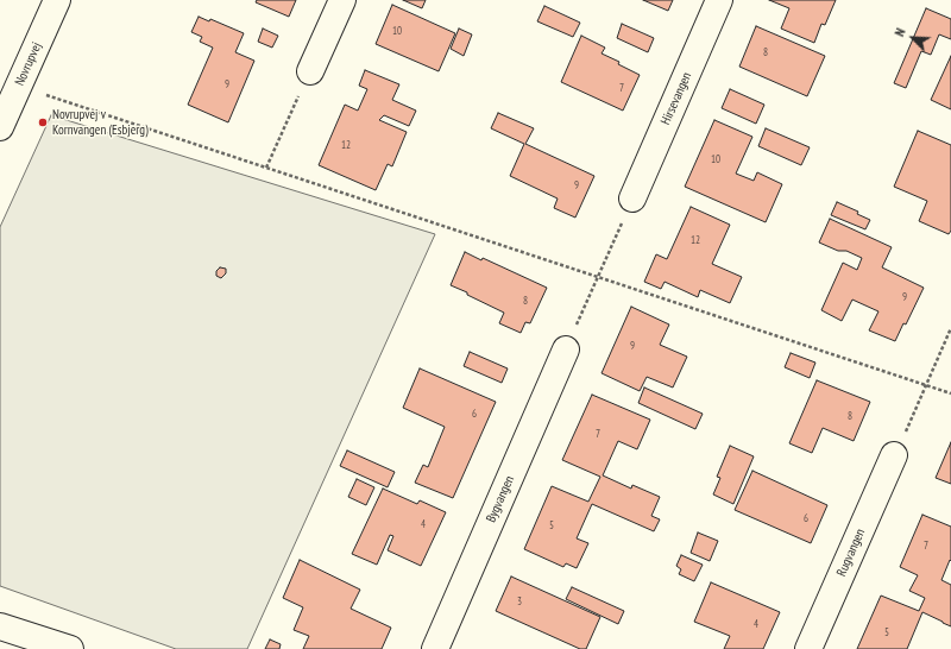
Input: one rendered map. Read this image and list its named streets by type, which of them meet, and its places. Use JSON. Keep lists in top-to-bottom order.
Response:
{
  "streets": {
    "street": [
      "Novrupvej",
      "Hirsevangen",
      "Bygvangen",
      "Rugvangen"
    ]
  },
  "places": ["Novrupvej v Kornvangen (Esbjerg)"],
  "house_numbers": [
    "10",
    "8",
    "9",
    "7",
    "12",
    "10",
    "9",
    "12",
    "9",
    "8",
    "9",
    "6",
    "8",
    "7",
    "6",
    "4",
    "5",
    "7",
    "3",
    "4",
    "5"
  ],
  "north": "top left"
}
